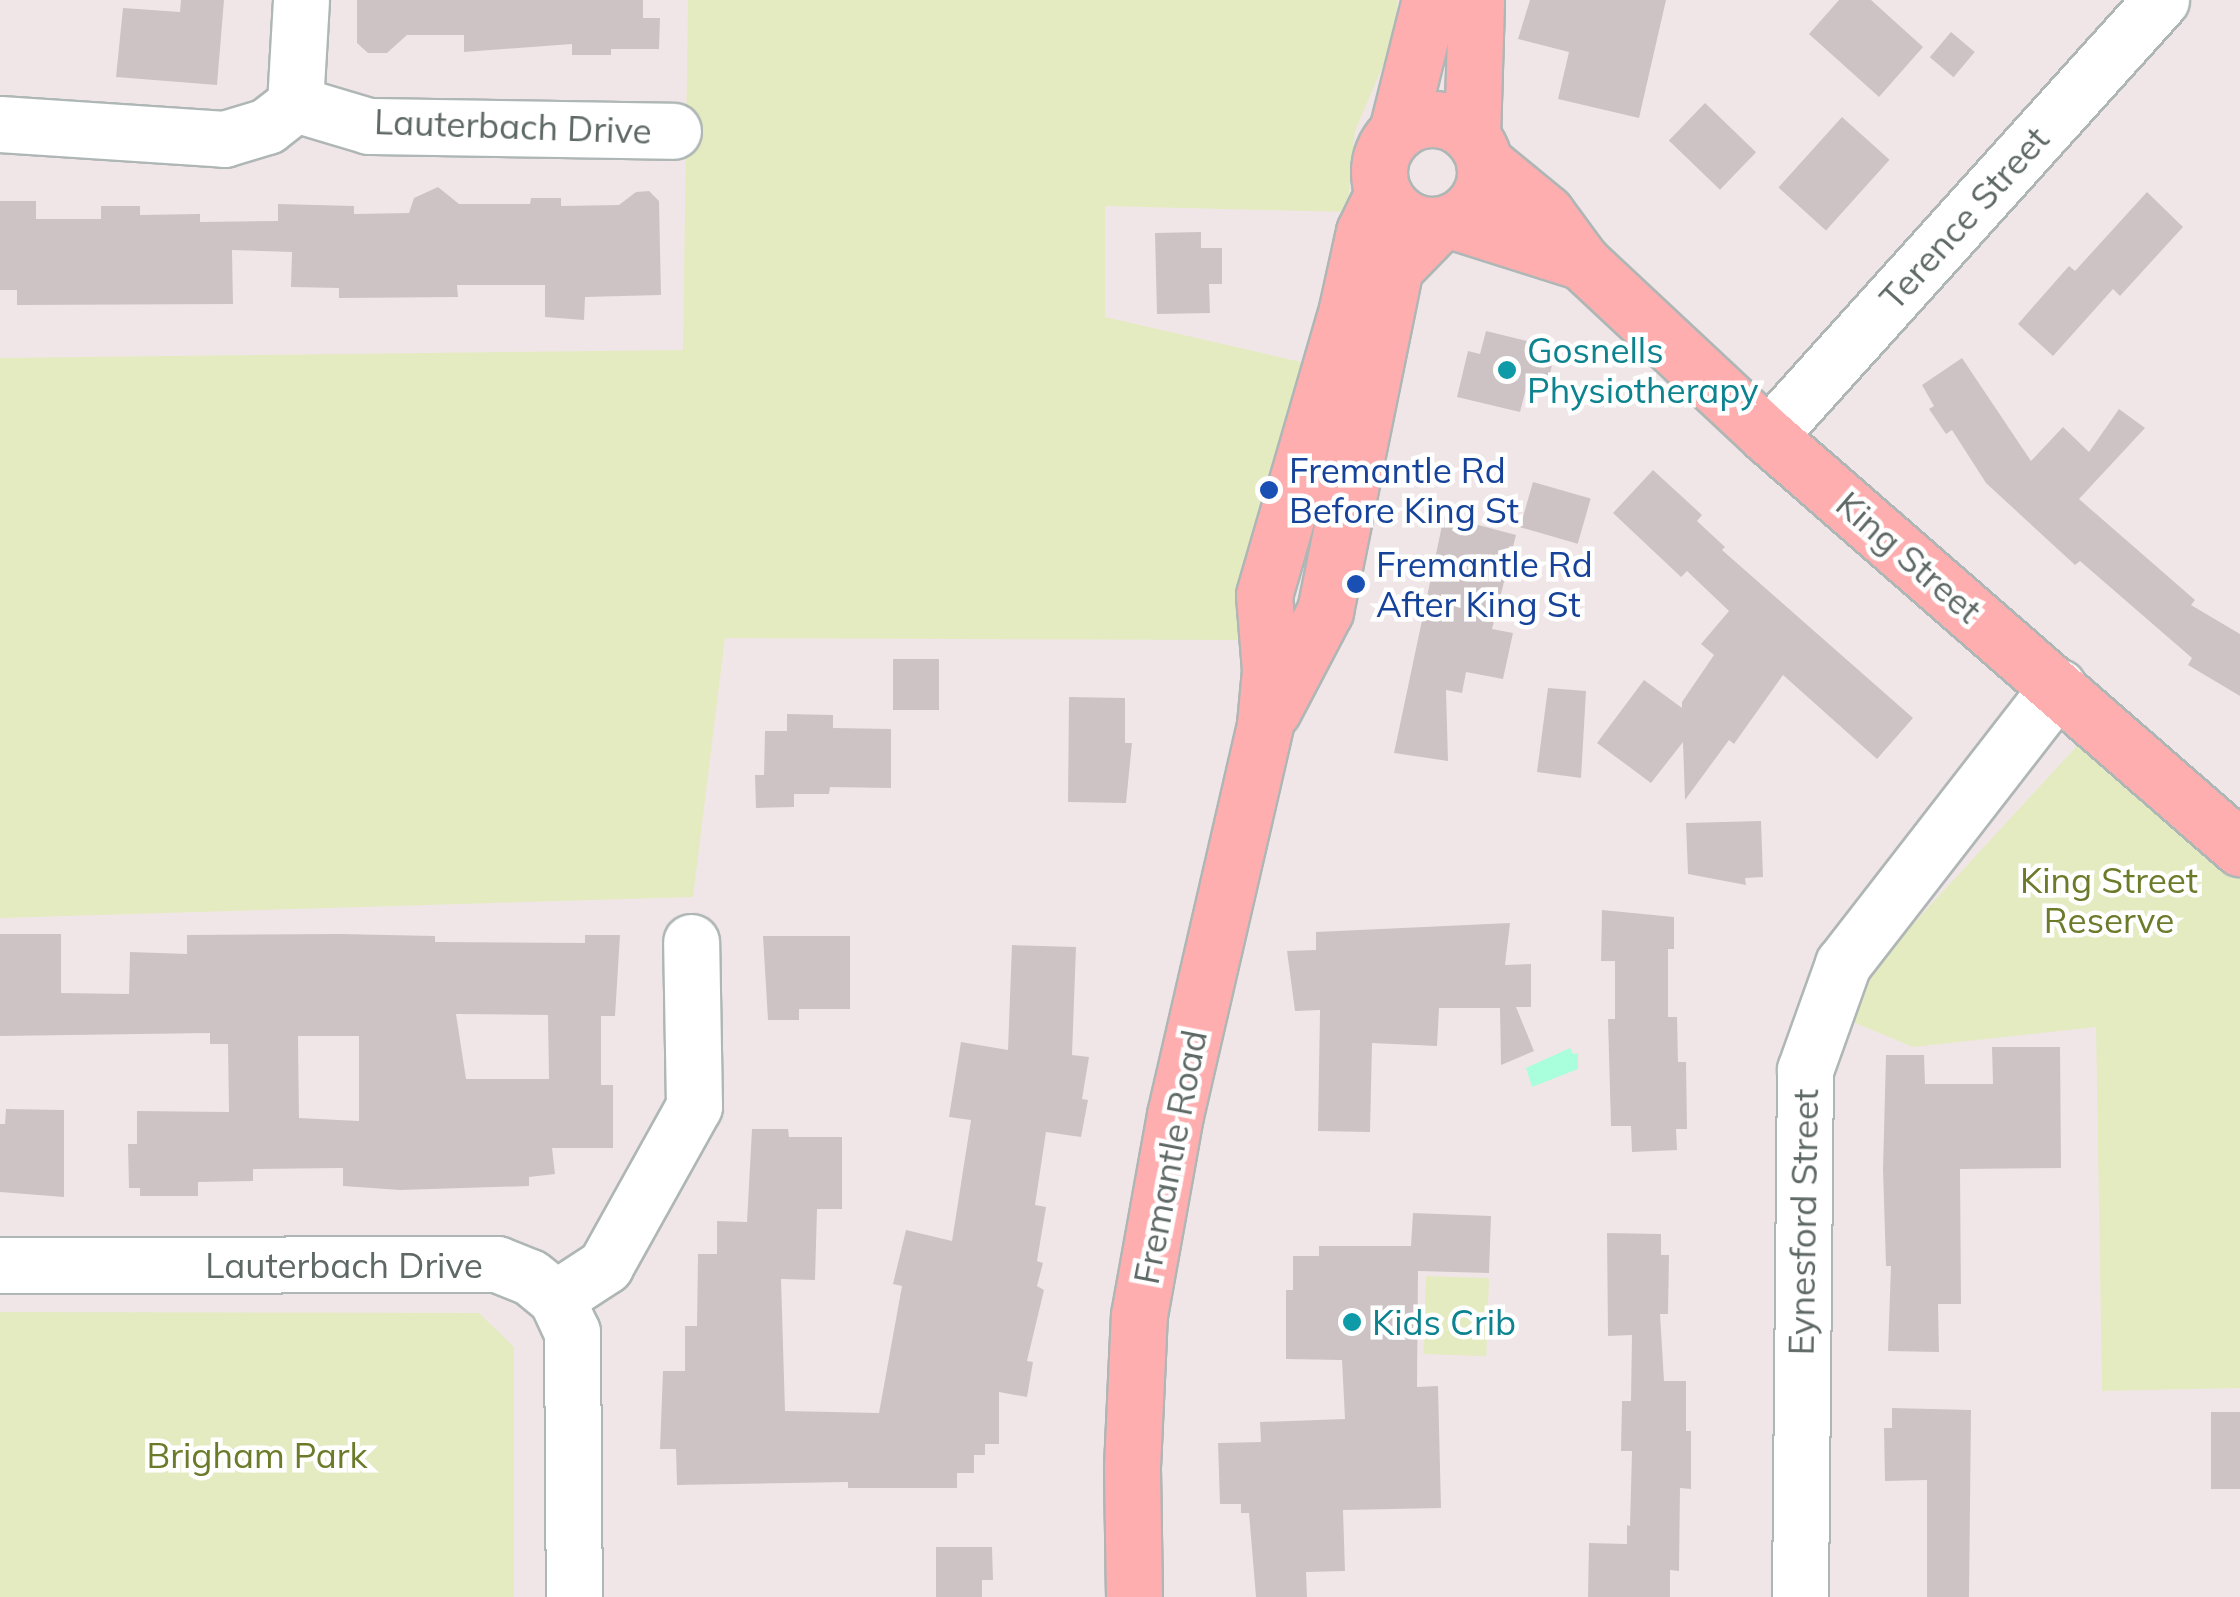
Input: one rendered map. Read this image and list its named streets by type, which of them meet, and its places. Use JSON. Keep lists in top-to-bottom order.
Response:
{
  "streets": {
    "main road": ["King Street", "Fremantle Road"],
    "street": ["Lauterbach Drive", "Terence Street", "Eynesford Street"]
  },
  "crossings": [
    ["Terence Street", "King Street"],
    ["King Street", "Fremantle Road"],
    ["King Street", "Eynesford Street"]
  ],
  "parks": ["King Street Reserve", "Brigham Park"],
  "places": [
    "Gosnells Physiotherapy",
    "Fremantle Rd Before King St",
    "Fremantle Rd After King St",
    "Kids Crib"
  ]
}
